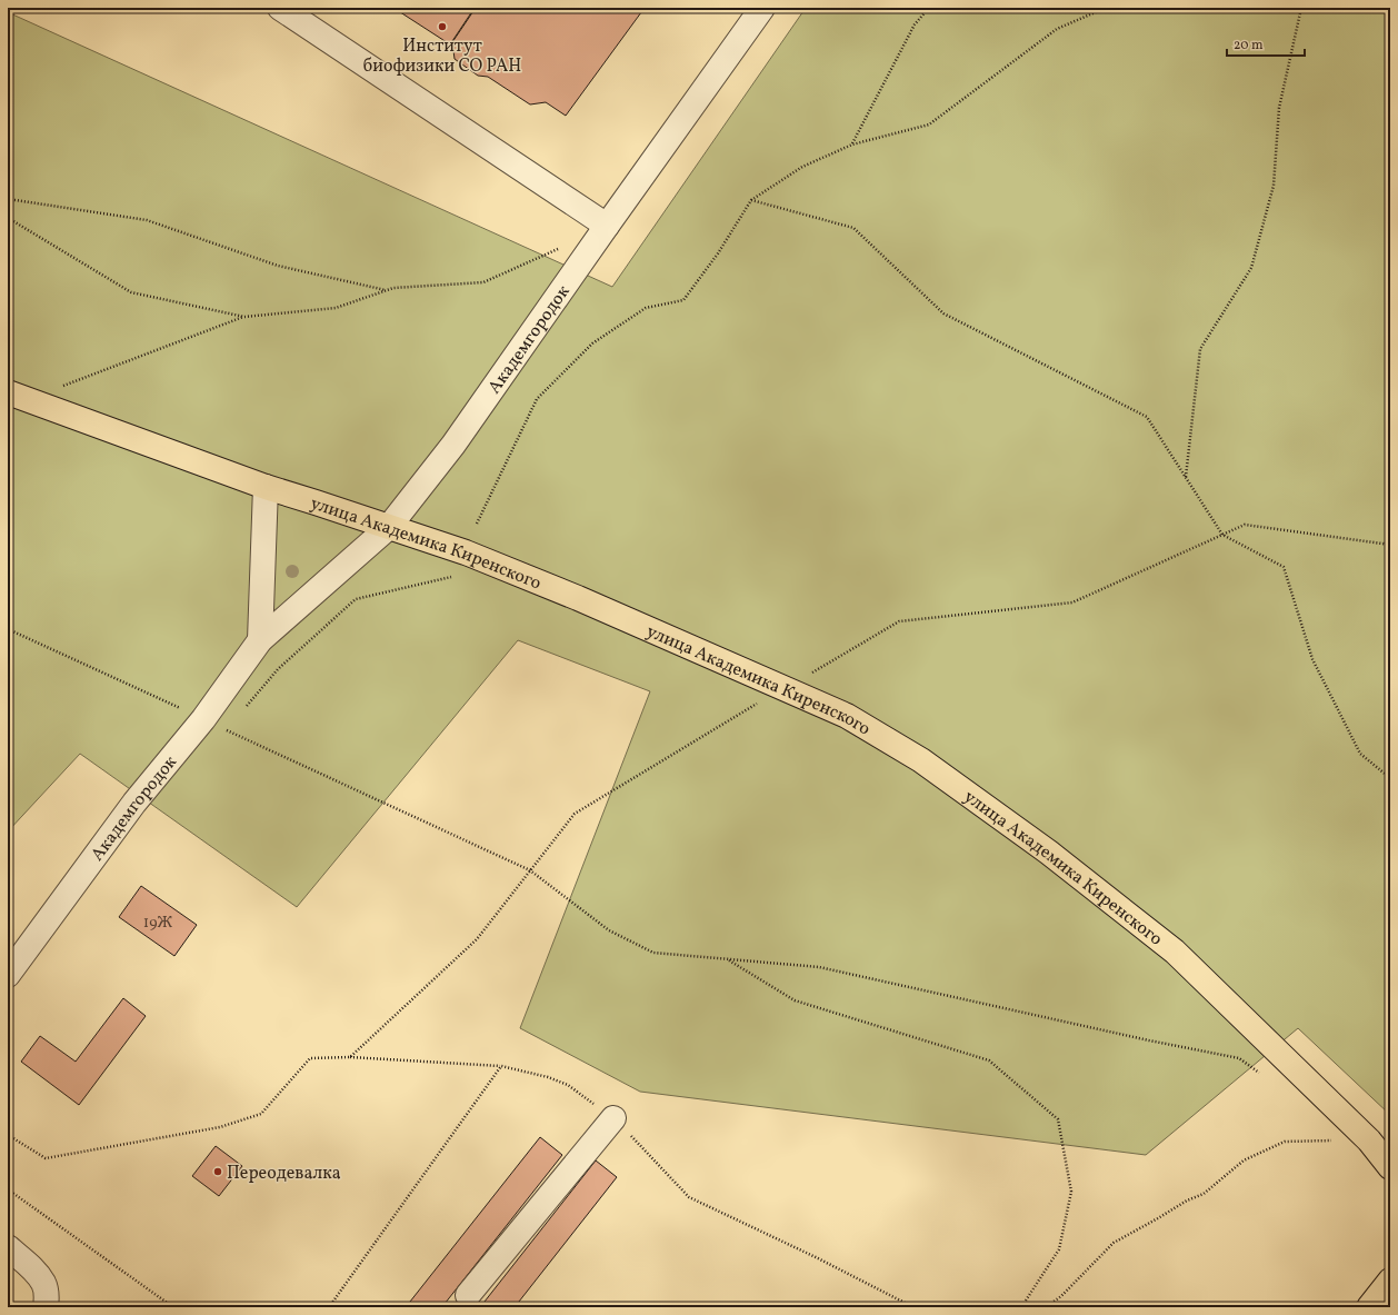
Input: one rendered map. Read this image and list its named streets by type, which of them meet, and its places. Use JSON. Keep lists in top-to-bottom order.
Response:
{
  "streets": {
    "main road": ["улица Академика Киренского"],
    "street": ["Академгородок"]
  },
  "crossings": [
    ["Академгородок", "улица Академика Киренского"]
  ],
  "places": ["Институт биофизики СО РАН", "Переодевалка"],
  "house_numbers": ["19Ж"],
  "scale_bar": "20 m"
}
